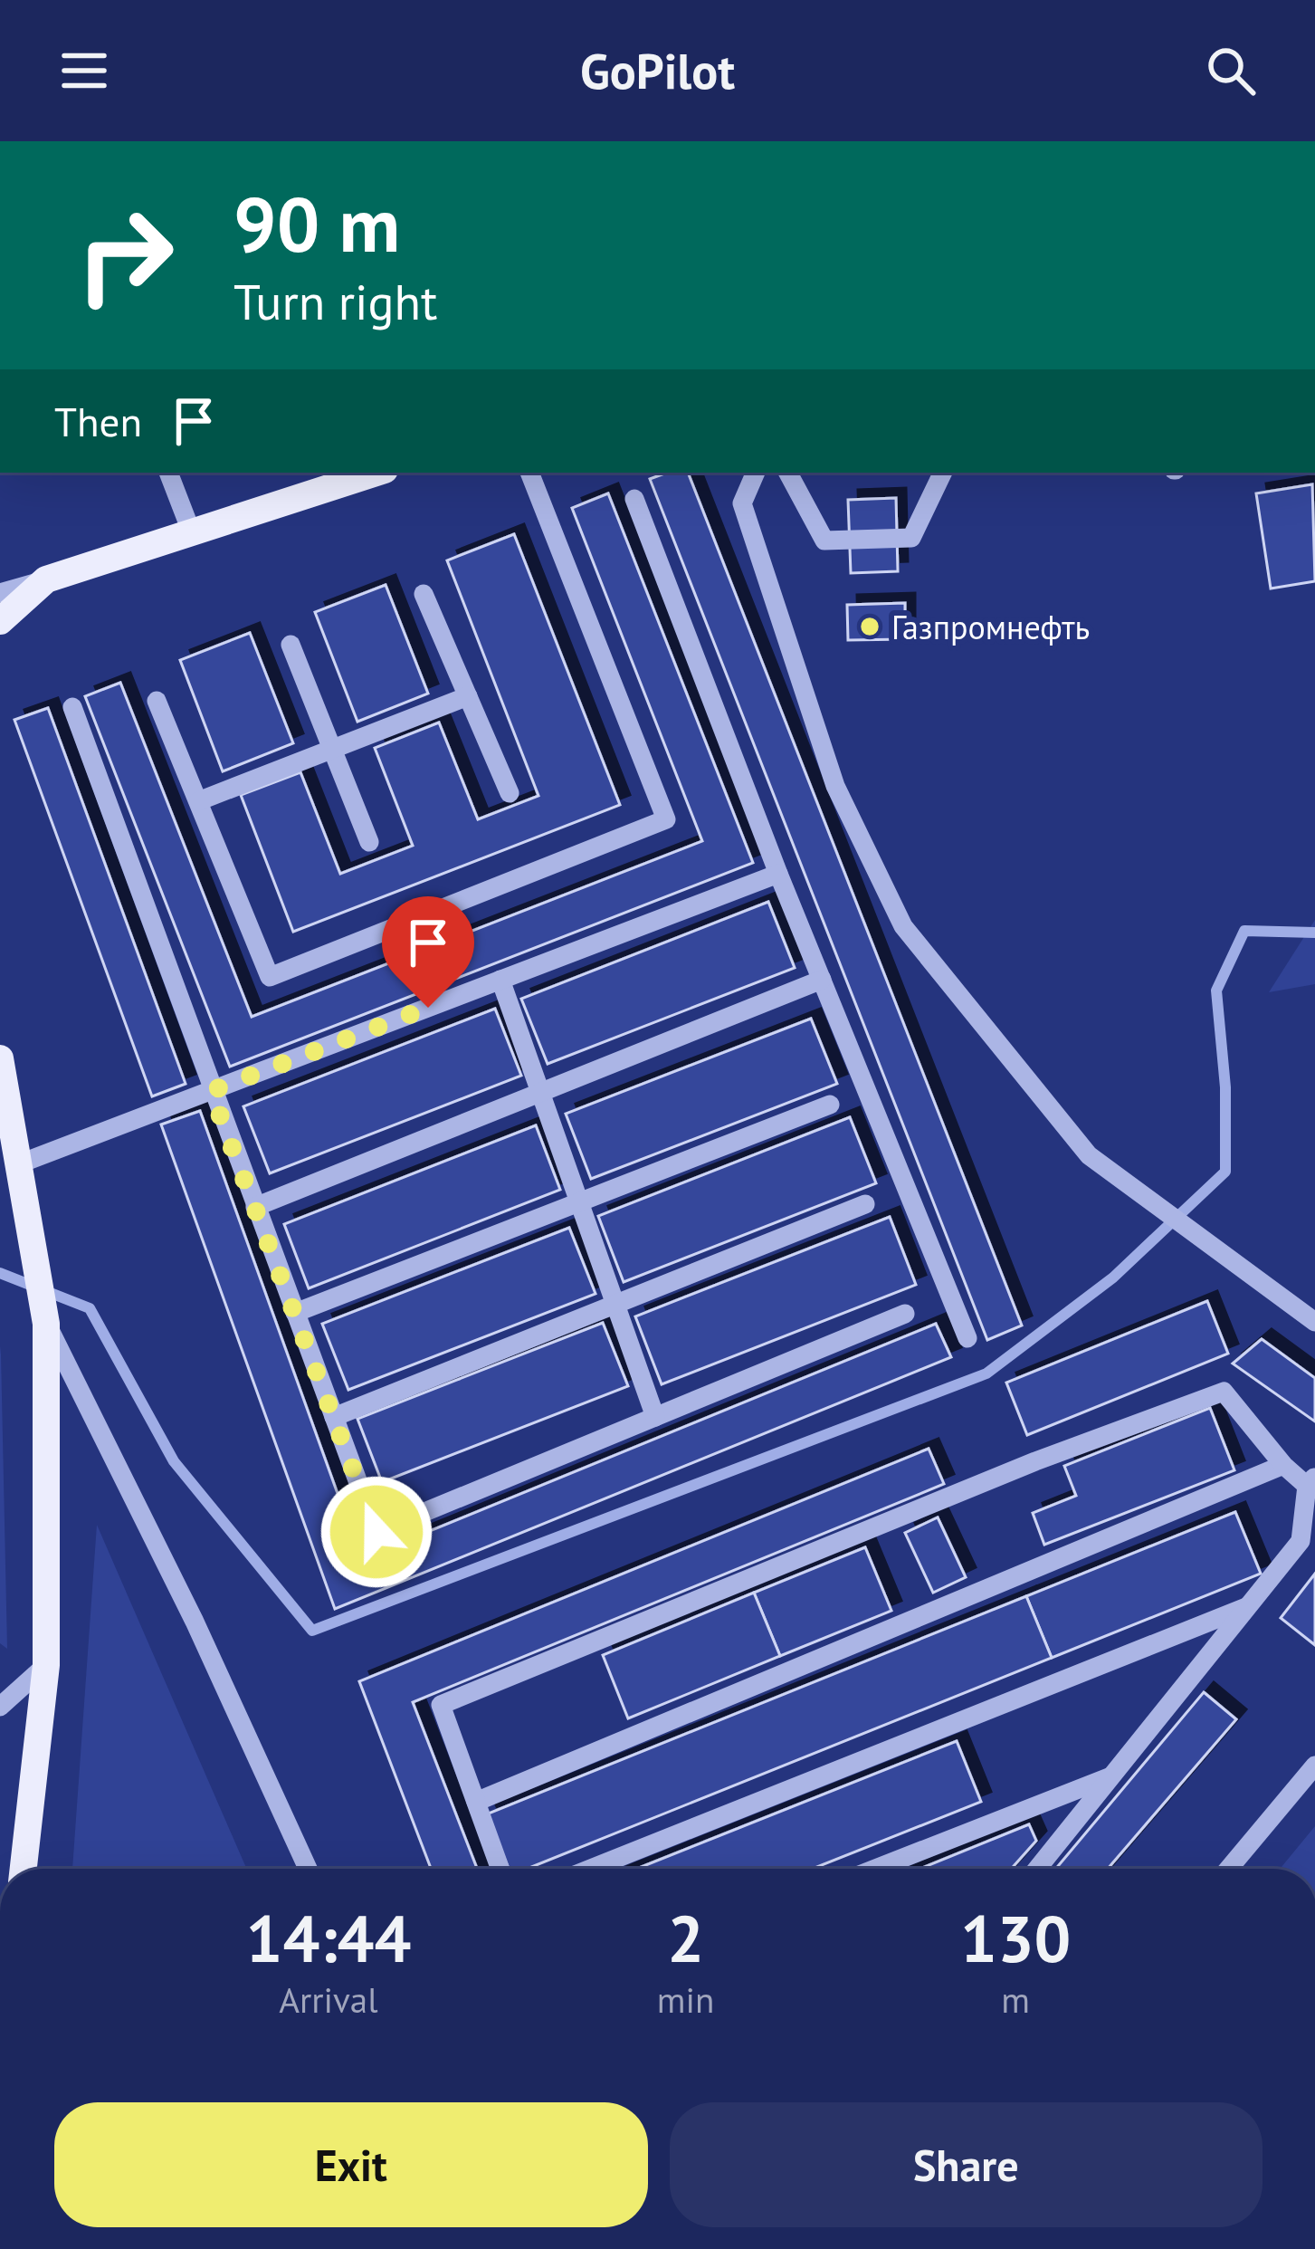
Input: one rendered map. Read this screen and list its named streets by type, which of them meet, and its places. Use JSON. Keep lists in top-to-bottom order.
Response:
{
  "places": ["Газпромнефть"],
  "page": {
    "header": "GoPilot",
    "turn": ["90 m", "Turn right"],
    "then": "Then",
    "eta": [
      "14:44",
      "Arrival",
      "2",
      "min",
      "130",
      "m"
    ],
    "buttons": ["Exit", "Share"]
  }
}
